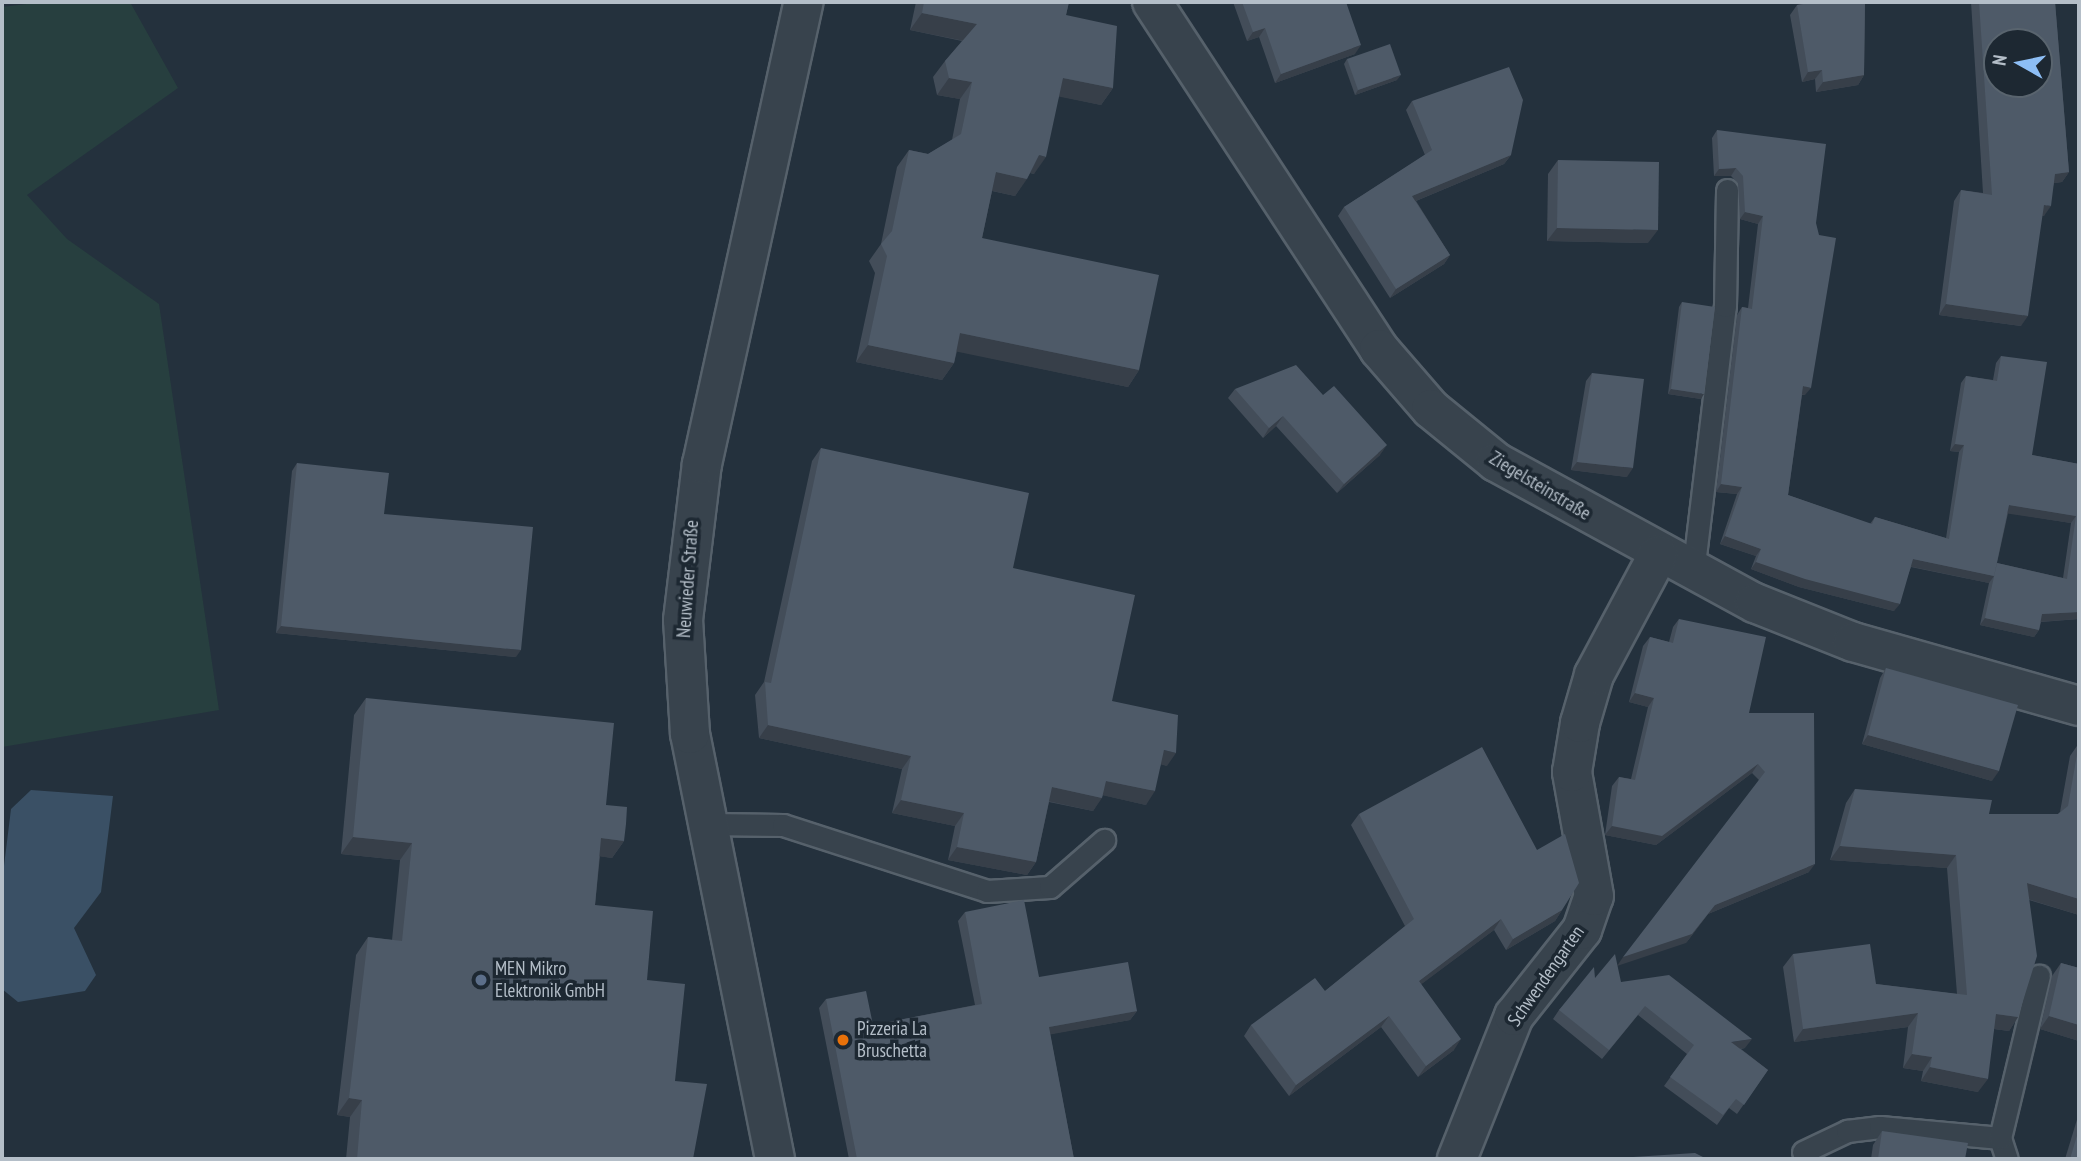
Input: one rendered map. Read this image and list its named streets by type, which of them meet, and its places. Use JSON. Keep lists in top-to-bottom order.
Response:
{
  "streets": {
    "street": ["Ziegelsteinstraße", "Neuwieder Straße", "Schwendengarten"]
  },
  "crossings": [
    ["Ziegelsteinstraße", "Schwendengarten"]
  ],
  "places": ["MEN Mikro Elektronik GmbH", "Pizzeria La Bruschetta"],
  "north": "left"
}
